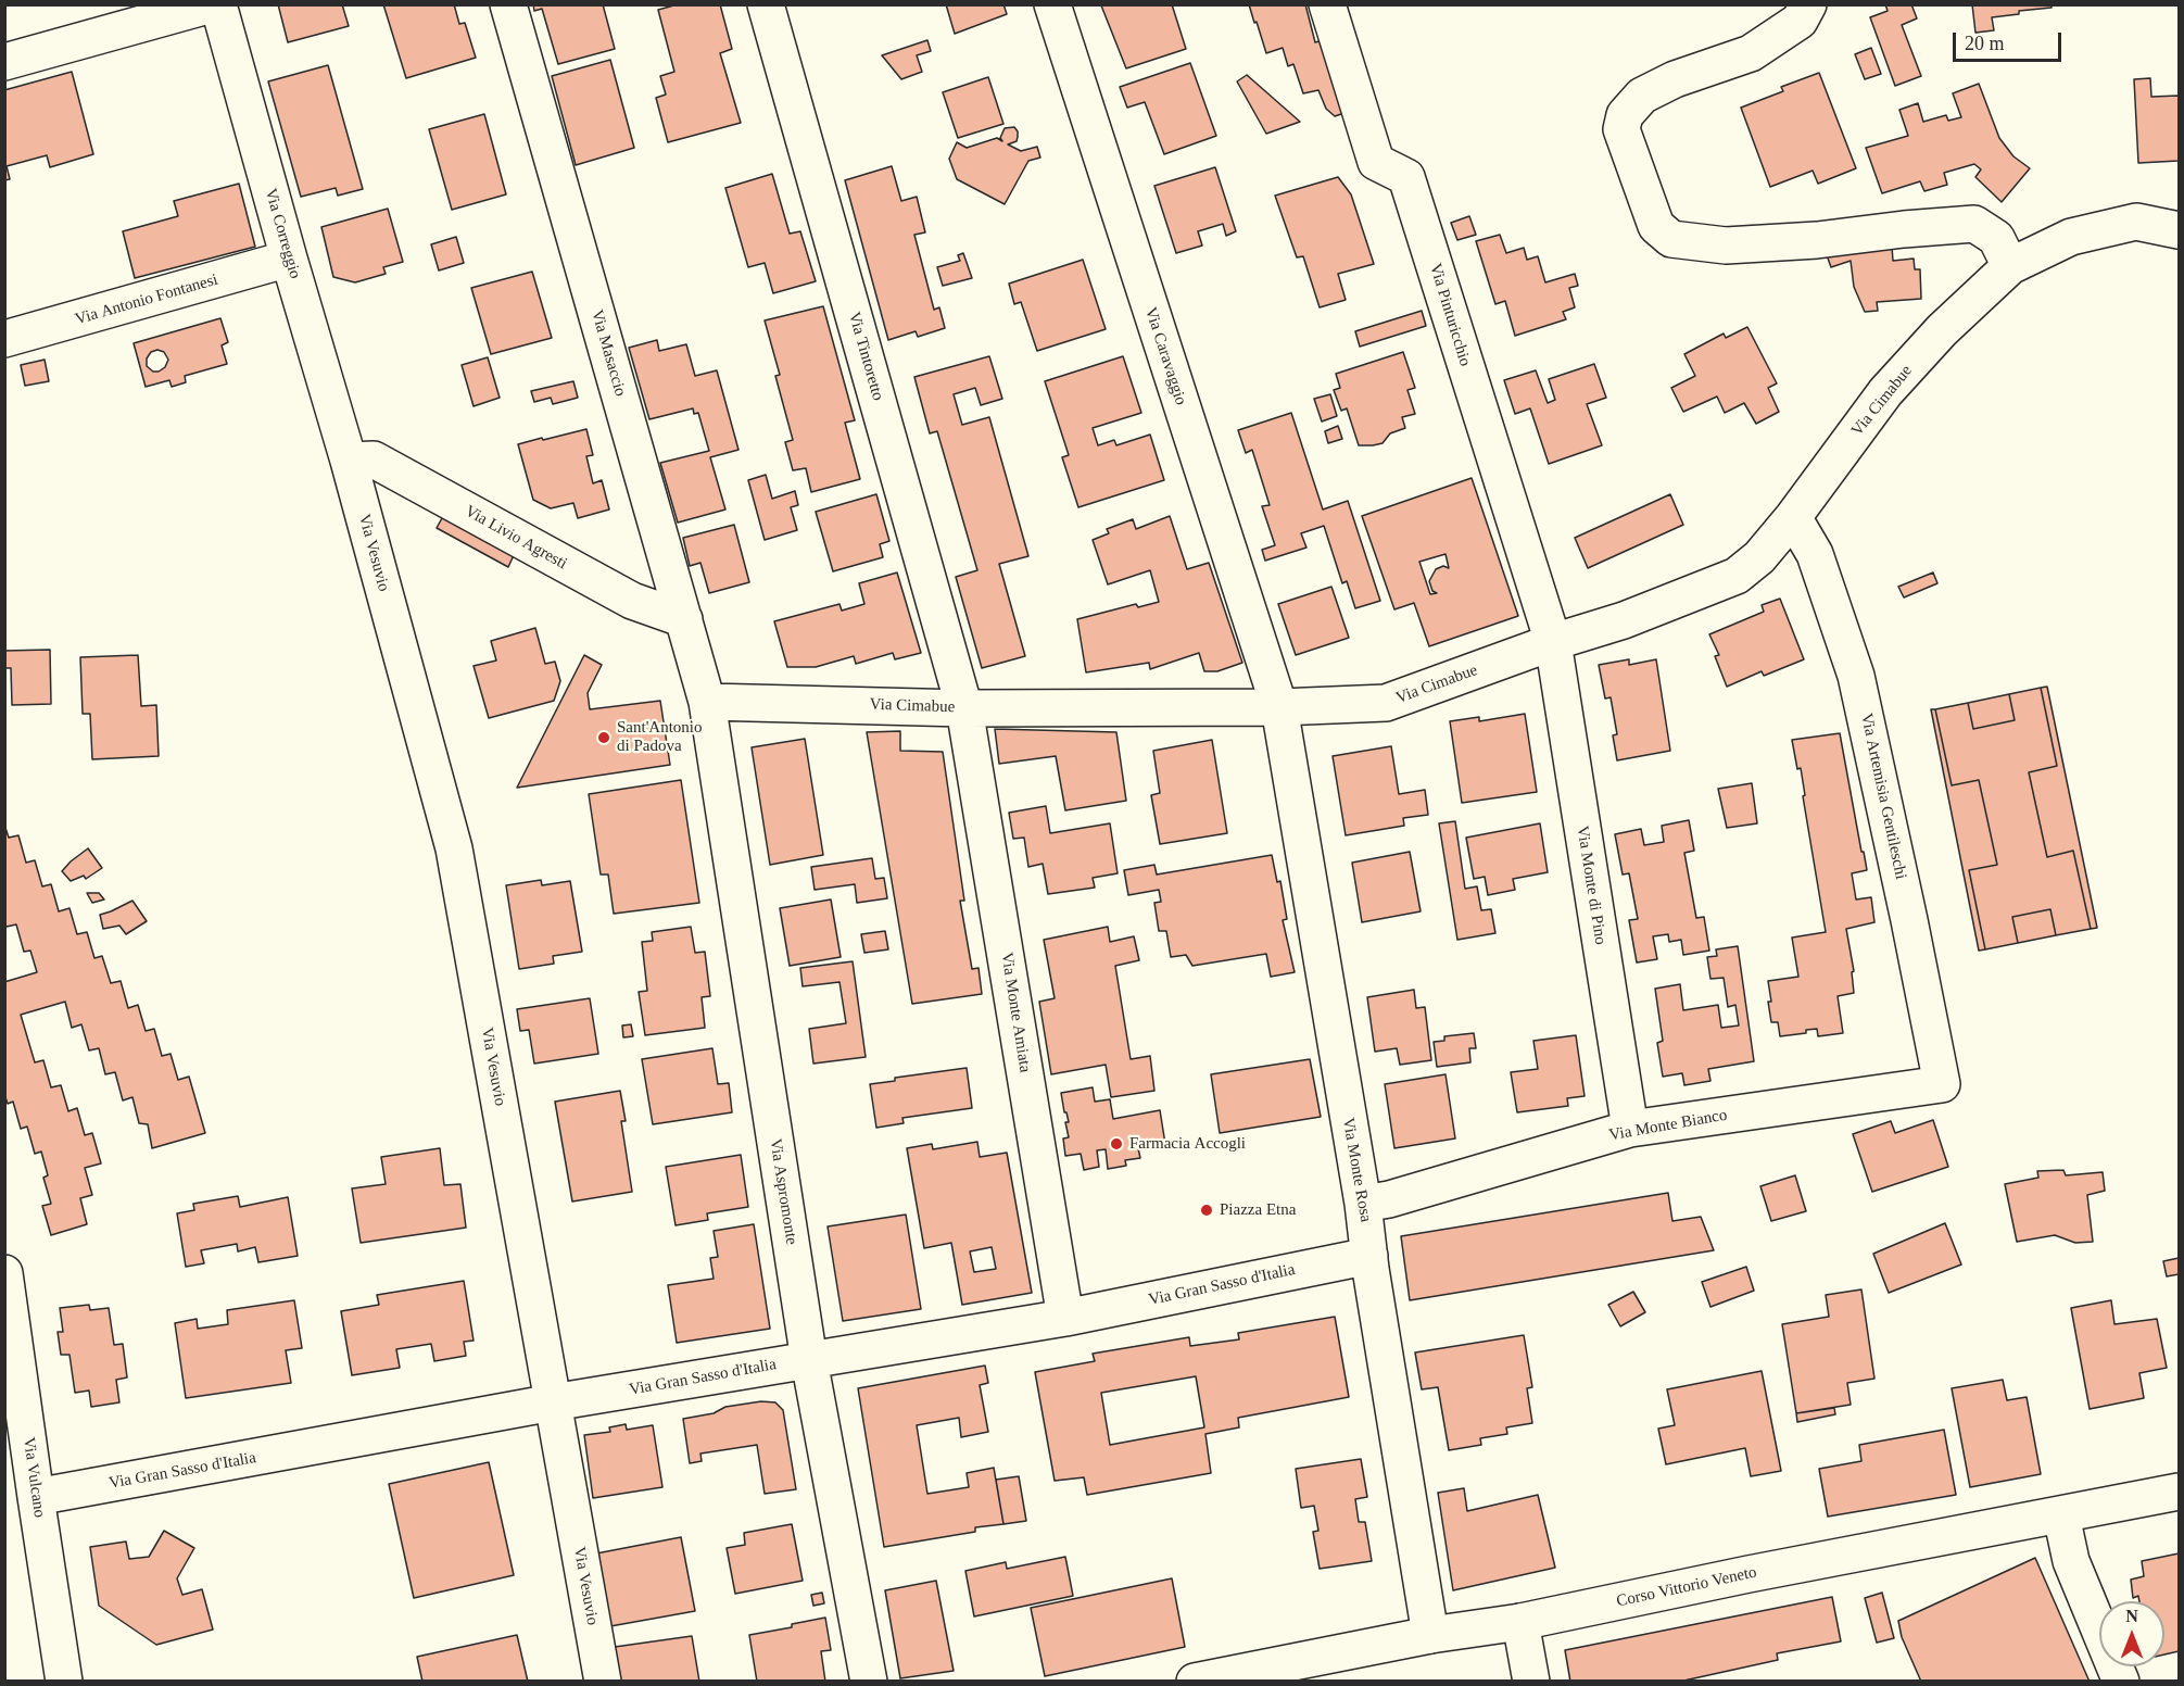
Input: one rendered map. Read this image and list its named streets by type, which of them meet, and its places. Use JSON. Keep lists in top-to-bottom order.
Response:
{
  "streets": {
    "street": [
      "Via Correggio",
      "Via Antonio Fontanesi",
      "Via Pinturicchio",
      "Via Masaccio",
      "Via Tintoretto",
      "Via Caravaggio",
      "Via Cimabue",
      "Via Livio Agresti",
      "Via Vesuvio",
      "Via Artemisia Gentileschi",
      "Via Monte di Pino",
      "Via Monte Amiata",
      "Via Monte Bianco",
      "Via Monte Rosa",
      "Via Aspromonte",
      "Via Gran Sasso d'Italia",
      "Via Vulcano",
      "Corso Vittorio Veneto"
    ]
  },
  "crossings": [
    ["Via Correggio", "Via Antonio Fontanesi"],
    ["Via Correggio", "Via Livio Agresti"],
    ["Via Correggio", "Via Vesuvio"],
    ["Via Pinturicchio", "Via Cimabue"],
    ["Via Pinturicchio", "Via Monte di Pino"],
    ["Via Masaccio", "Via Cimabue"],
    ["Via Masaccio", "Via Livio Agresti"],
    ["Via Masaccio", "Via Aspromonte"],
    ["Via Tintoretto", "Via Cimabue"],
    ["Via Tintoretto", "Via Monte Amiata"],
    ["Via Caravaggio", "Via Cimabue"],
    ["Via Caravaggio", "Via Monte Rosa"],
    ["Via Cimabue", "Via Artemisia Gentileschi"],
    ["Via Cimabue", "Via Monte di Pino"],
    ["Via Cimabue", "Via Monte Amiata"],
    ["Via Cimabue", "Via Monte Rosa"],
    ["Via Cimabue", "Via Aspromonte"],
    ["Via Livio Agresti", "Via Vesuvio"],
    ["Via Vesuvio", "Via Gran Sasso d'Italia"],
    ["Via Artemisia Gentileschi", "Via Monte Bianco"],
    ["Via Monte di Pino", "Via Monte Bianco"],
    ["Via Monte Amiata", "Via Gran Sasso d'Italia"],
    ["Via Monte Bianco", "Via Monte Rosa"],
    ["Via Monte Rosa", "Via Gran Sasso d'Italia"],
    ["Via Monte Rosa", "Corso Vittorio Veneto"],
    ["Via Aspromonte", "Via Gran Sasso d'Italia"],
    ["Via Gran Sasso d'Italia", "Via Vulcano"]
  ],
  "places": ["Sant'Antonio di Padova", "Farmacia Accogli", "Piazza Etna"],
  "scale_bar": "20 m",
  "north": "top"
}
